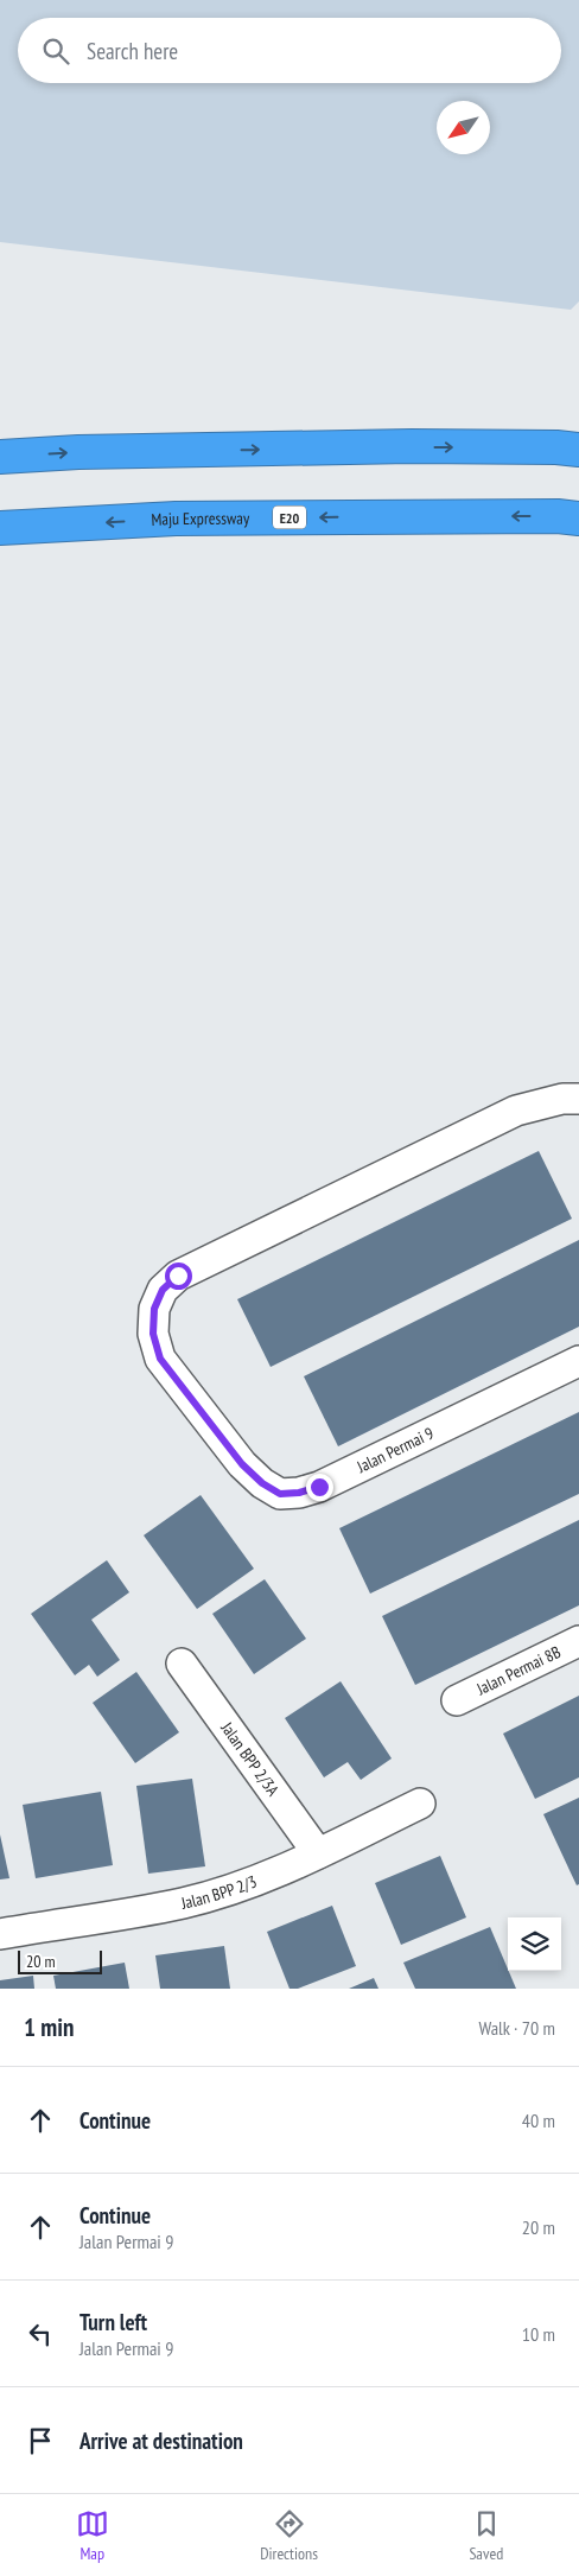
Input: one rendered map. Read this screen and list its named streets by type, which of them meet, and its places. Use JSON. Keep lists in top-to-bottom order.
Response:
{
  "streets": {
    "highway": ["E20", "Maju Expressway"],
    "street": [
      "Jalan Permai 9",
      "Jalan Permai 8B",
      "Jalan BPP 2/3A",
      "Jalan BPP 2/3"
    ]
  },
  "crossings": [
    ["Jalan BPP 2/3A", "Jalan BPP 2/3"]
  ],
  "scale_bar": "20 m",
  "north": "bottom left",
  "page": {
    "search": "Search here",
    "scale": "20 m",
    "heading": ["1 min", "Walk · 70 m"],
    "list": [
      ["Continue", "40 m"],
      ["Continue", "Jalan Permai 9", "20 m"],
      ["Turn left", "Jalan Permai 9", "10 m"],
      "Arrive at destination"
    ],
    "nav": ["Map", "Directions", "Saved"]
  }
}
